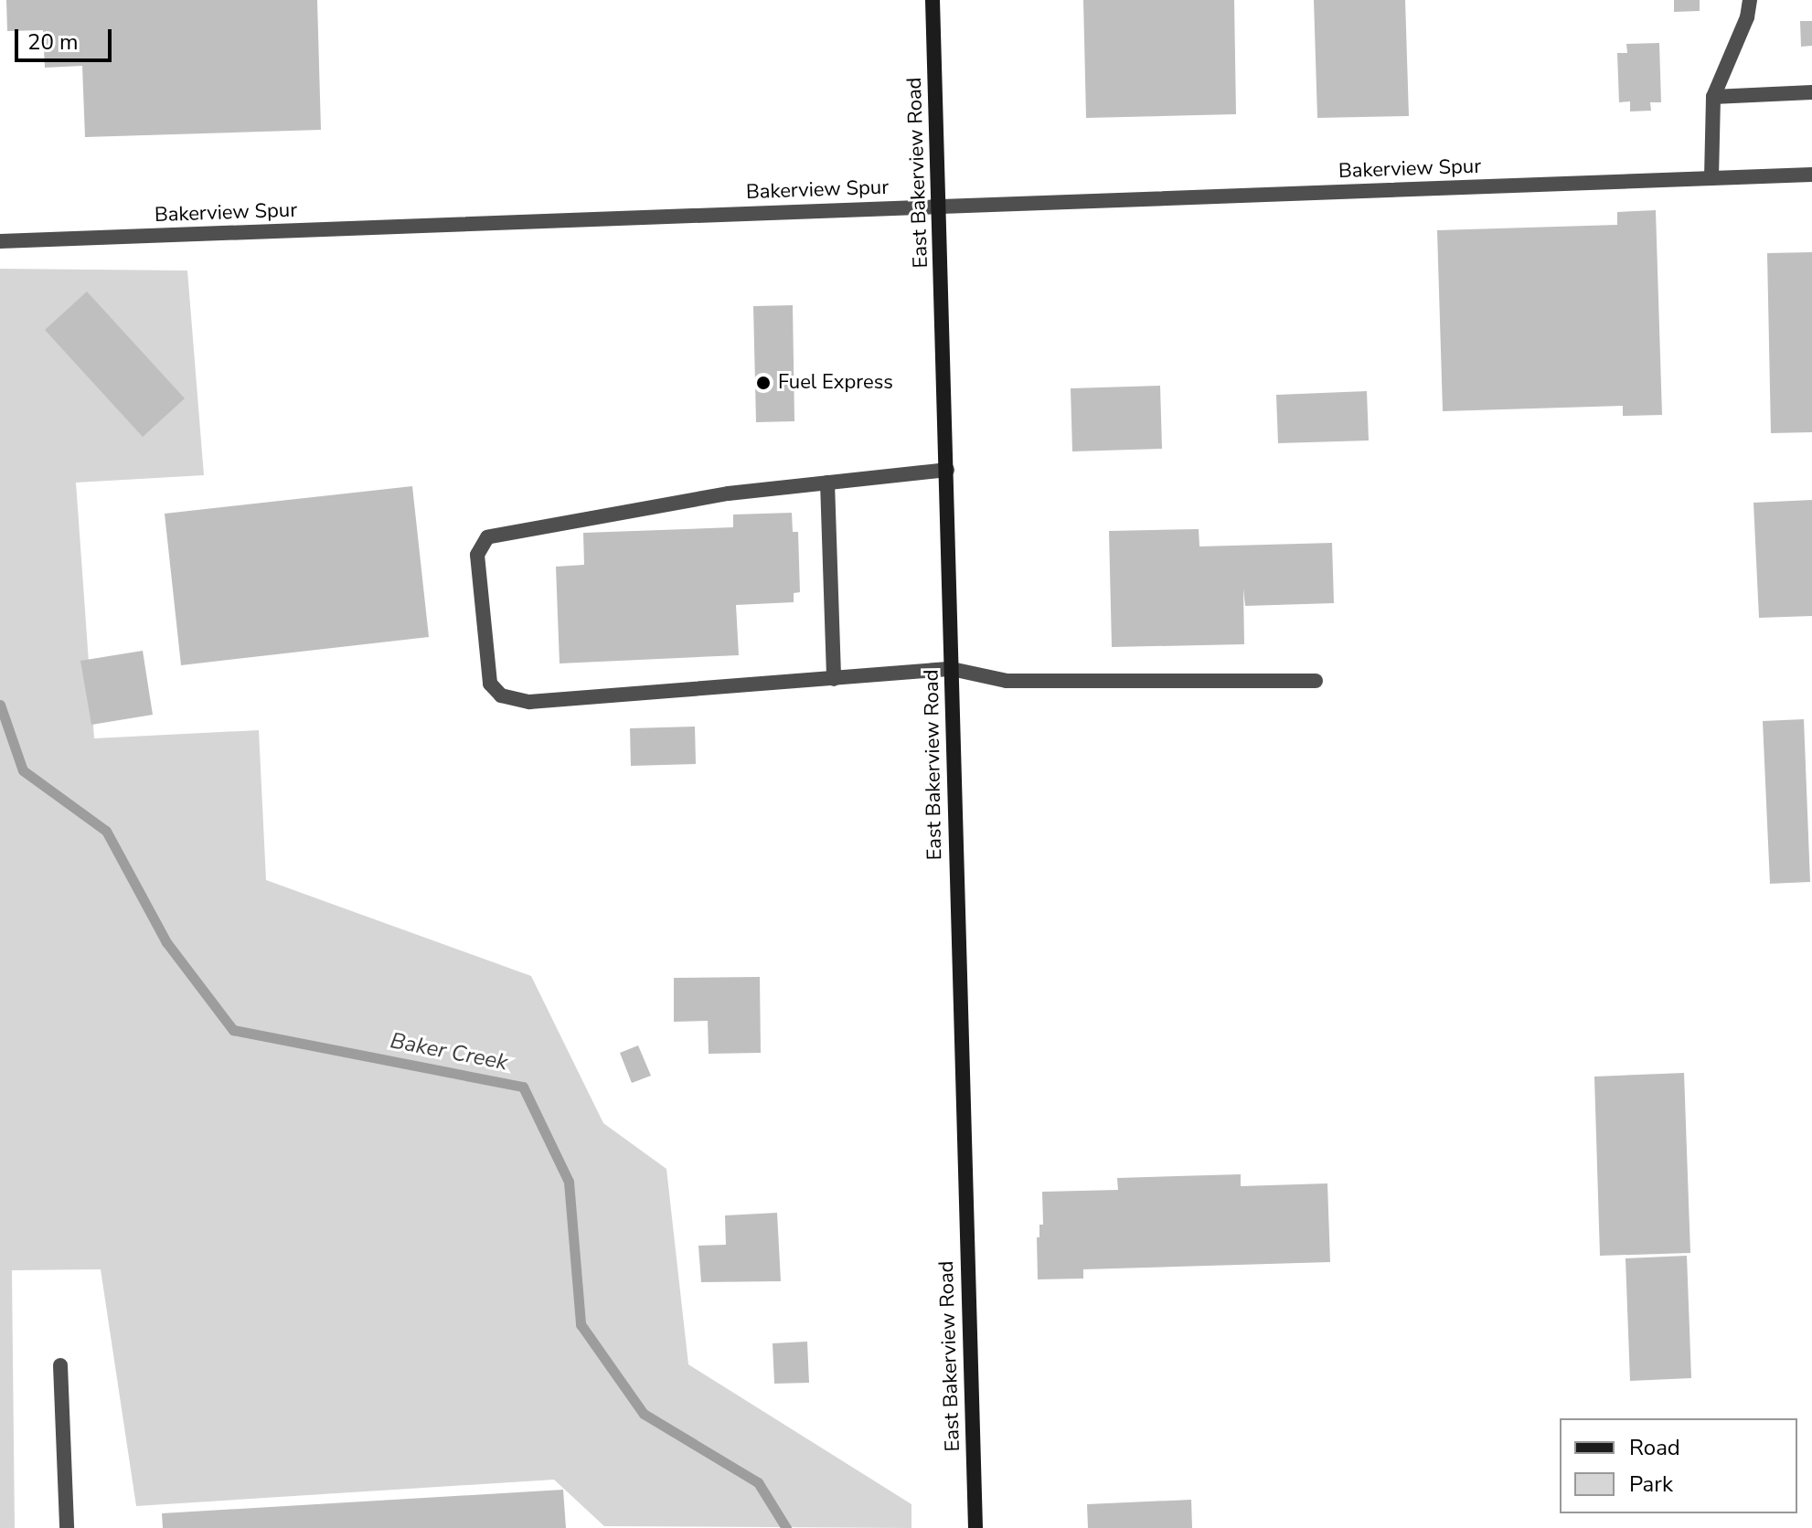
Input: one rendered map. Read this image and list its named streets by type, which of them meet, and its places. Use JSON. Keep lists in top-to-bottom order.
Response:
{
  "streets": {
    "main road": ["East Bakerview Road"],
    "street": ["Bakerview Spur"]
  },
  "crossings": [
    ["Bakerview Spur", "East Bakerview Road"]
  ],
  "water": ["Baker Creek"],
  "places": ["Fuel Express"],
  "legend": ["Road", "Park"],
  "scale_bar": "20 m"
}
